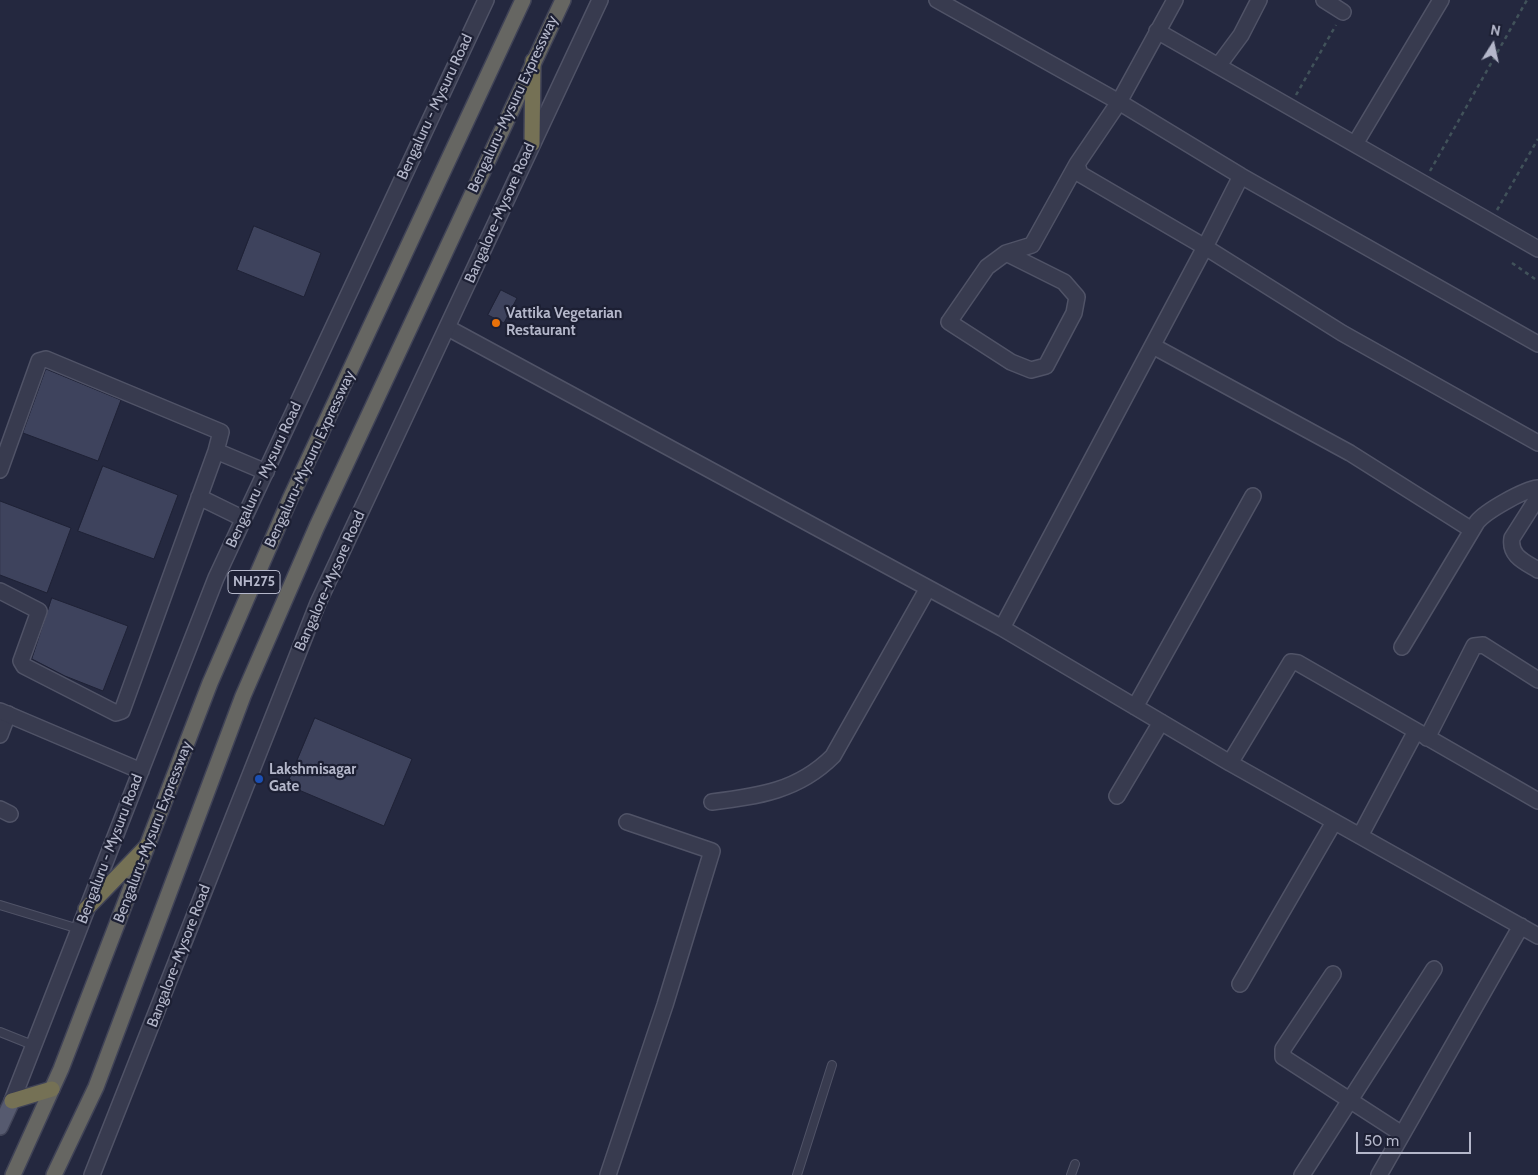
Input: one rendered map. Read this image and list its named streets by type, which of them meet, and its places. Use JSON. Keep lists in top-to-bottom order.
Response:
{
  "streets": {
    "highway": ["Bengaluru-Mysuru Expressway", "NH275"],
    "main road": ["Bengaluru - Mysuru Road"],
    "street": ["Bangalore-Mysore Road"]
  },
  "places": ["Vattika Vegetarian Restaurant", "Lakshmisagar Gate"],
  "scale_bar": "50 m",
  "north": "top"
}
